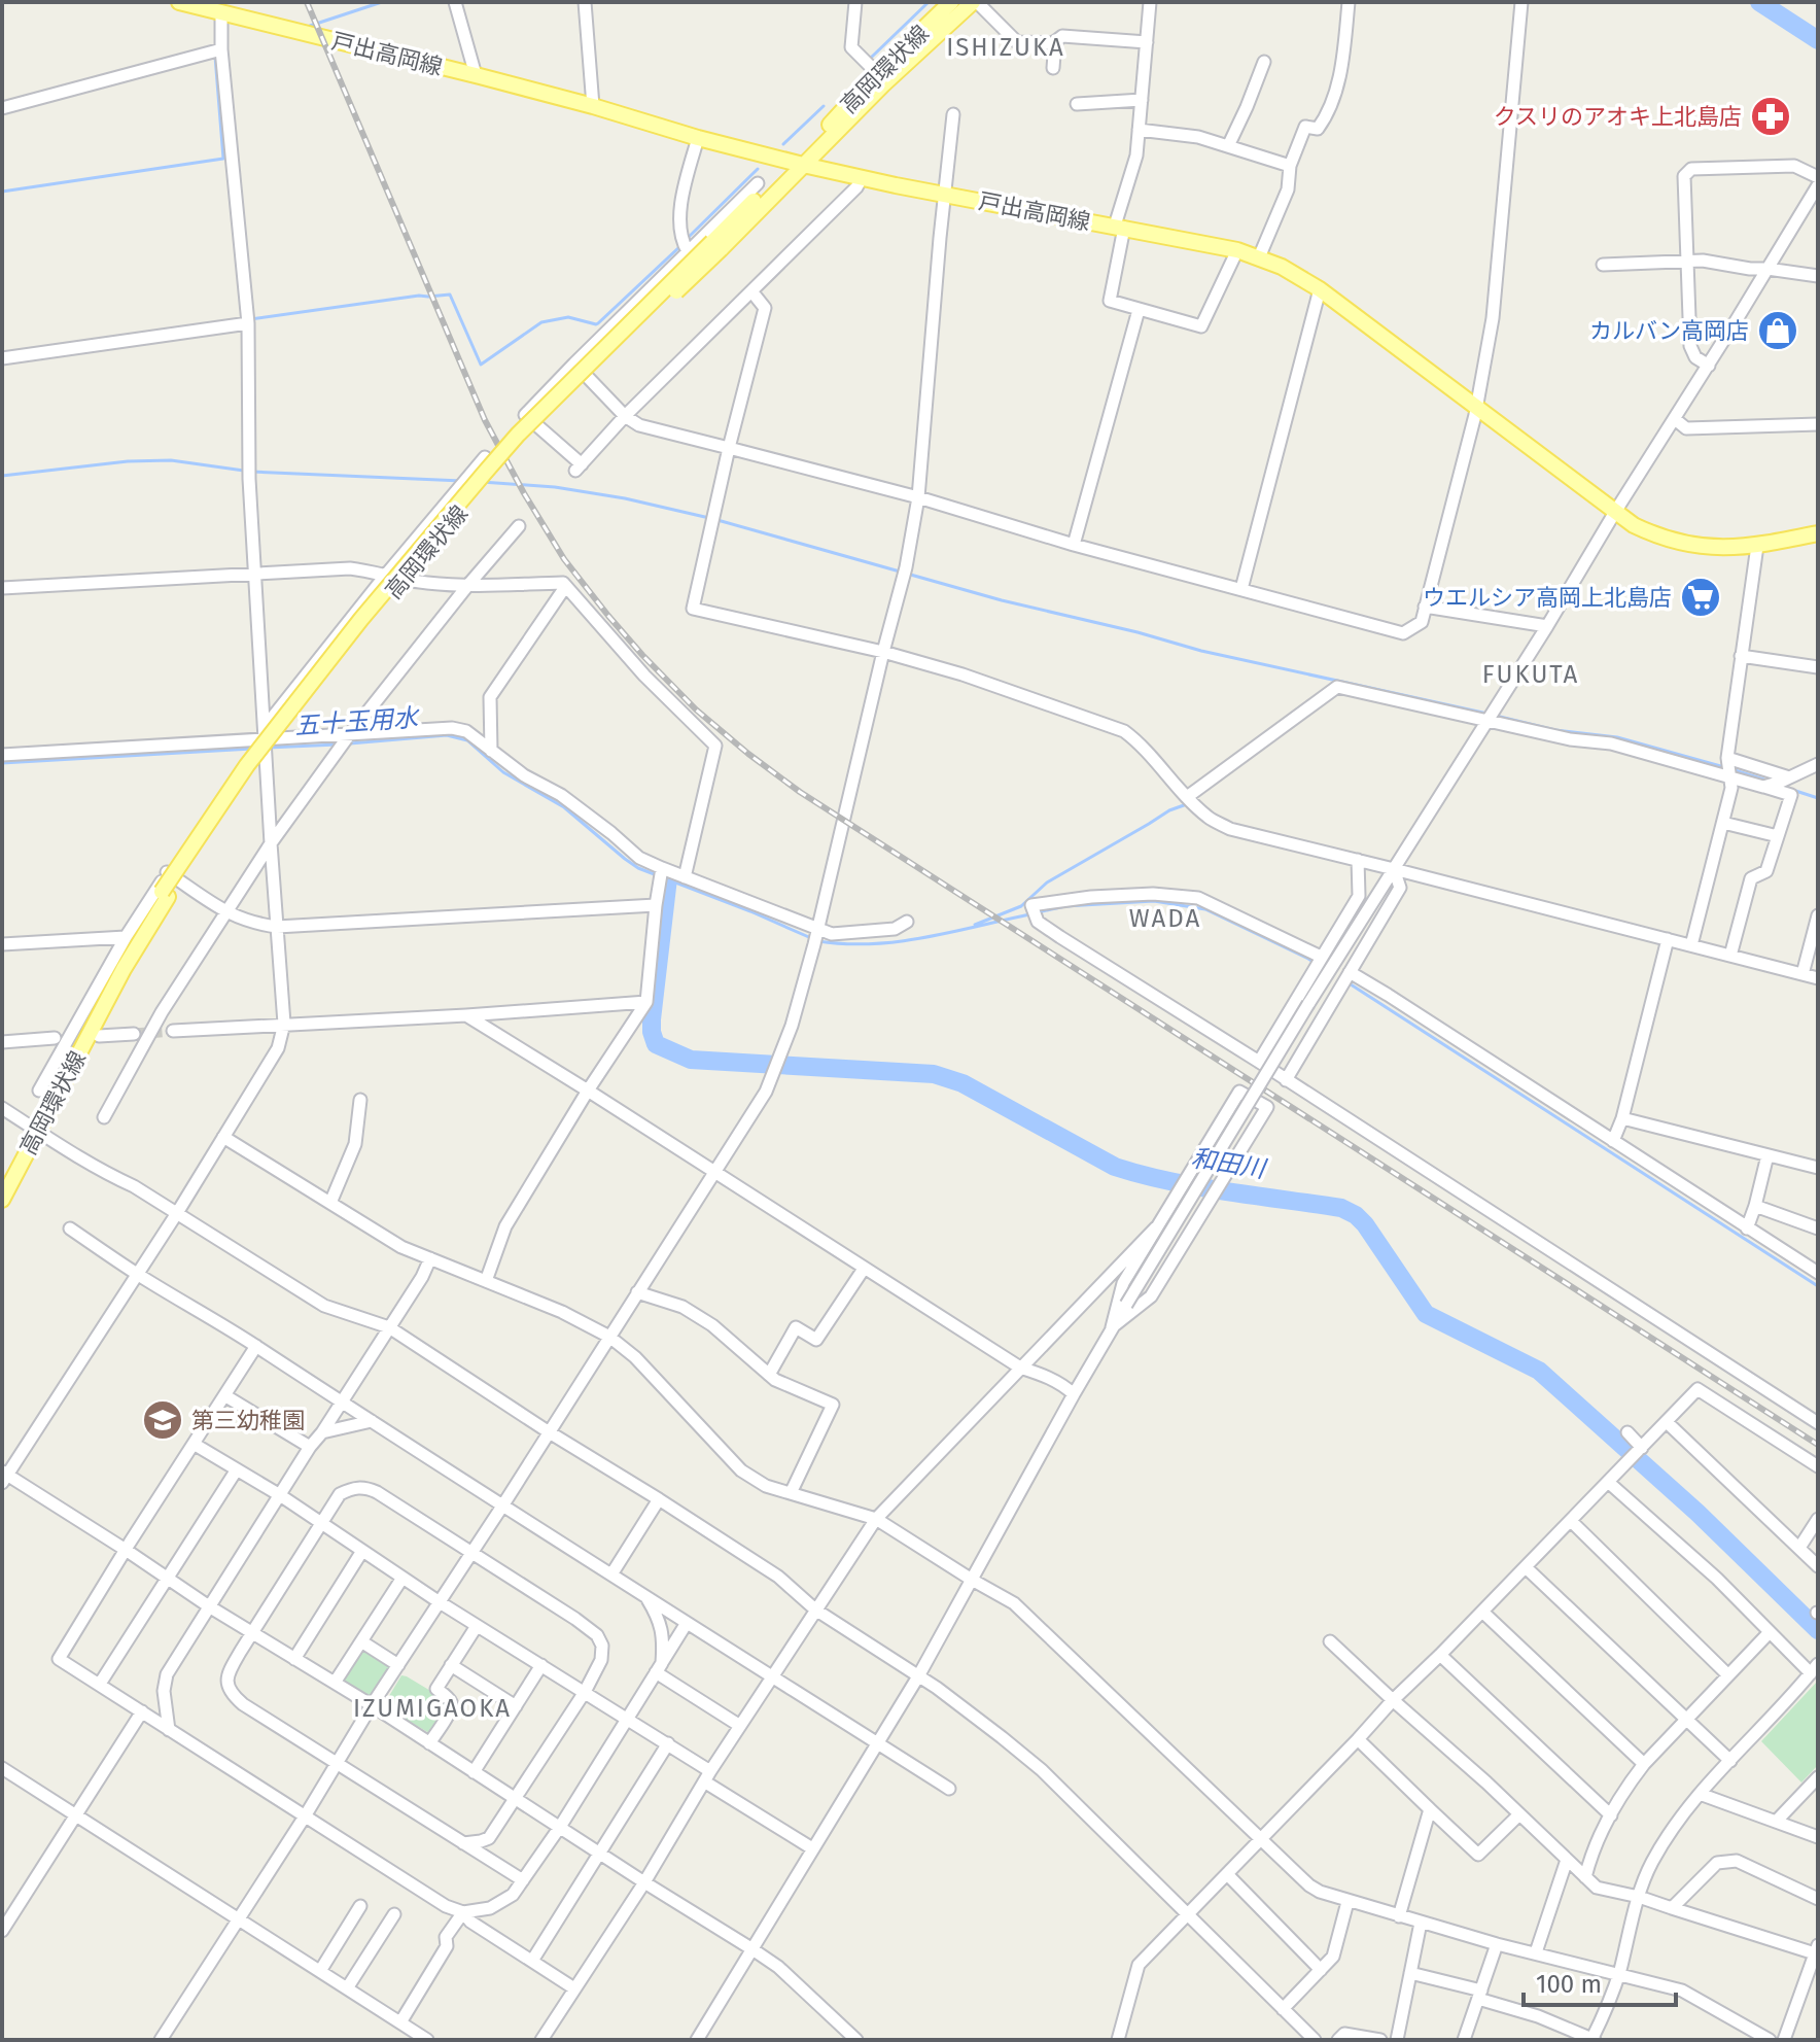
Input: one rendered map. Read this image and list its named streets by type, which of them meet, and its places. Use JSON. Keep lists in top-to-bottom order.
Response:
{
  "streets": {
    "main road": ["戸出高岡線", "高岡環状線"]
  },
  "crossings": [
    ["戸出高岡線", "高岡環状線"]
  ],
  "districts": [
    "ISHIZUKA",
    "FUKUTA",
    "WADA",
    "IZUMIGAOKA"
  ],
  "water": ["五十玉用水", "和田川"],
  "places": {
    "pharmacy": ["クスリのアオキ上北島店"],
    "shop": ["カルバン高岡店"],
    "supermarket": ["ウエルシア高岡上北島店"],
    "school or university": ["第三幼稚園"]
  },
  "scale_bar": "100 m"
}
